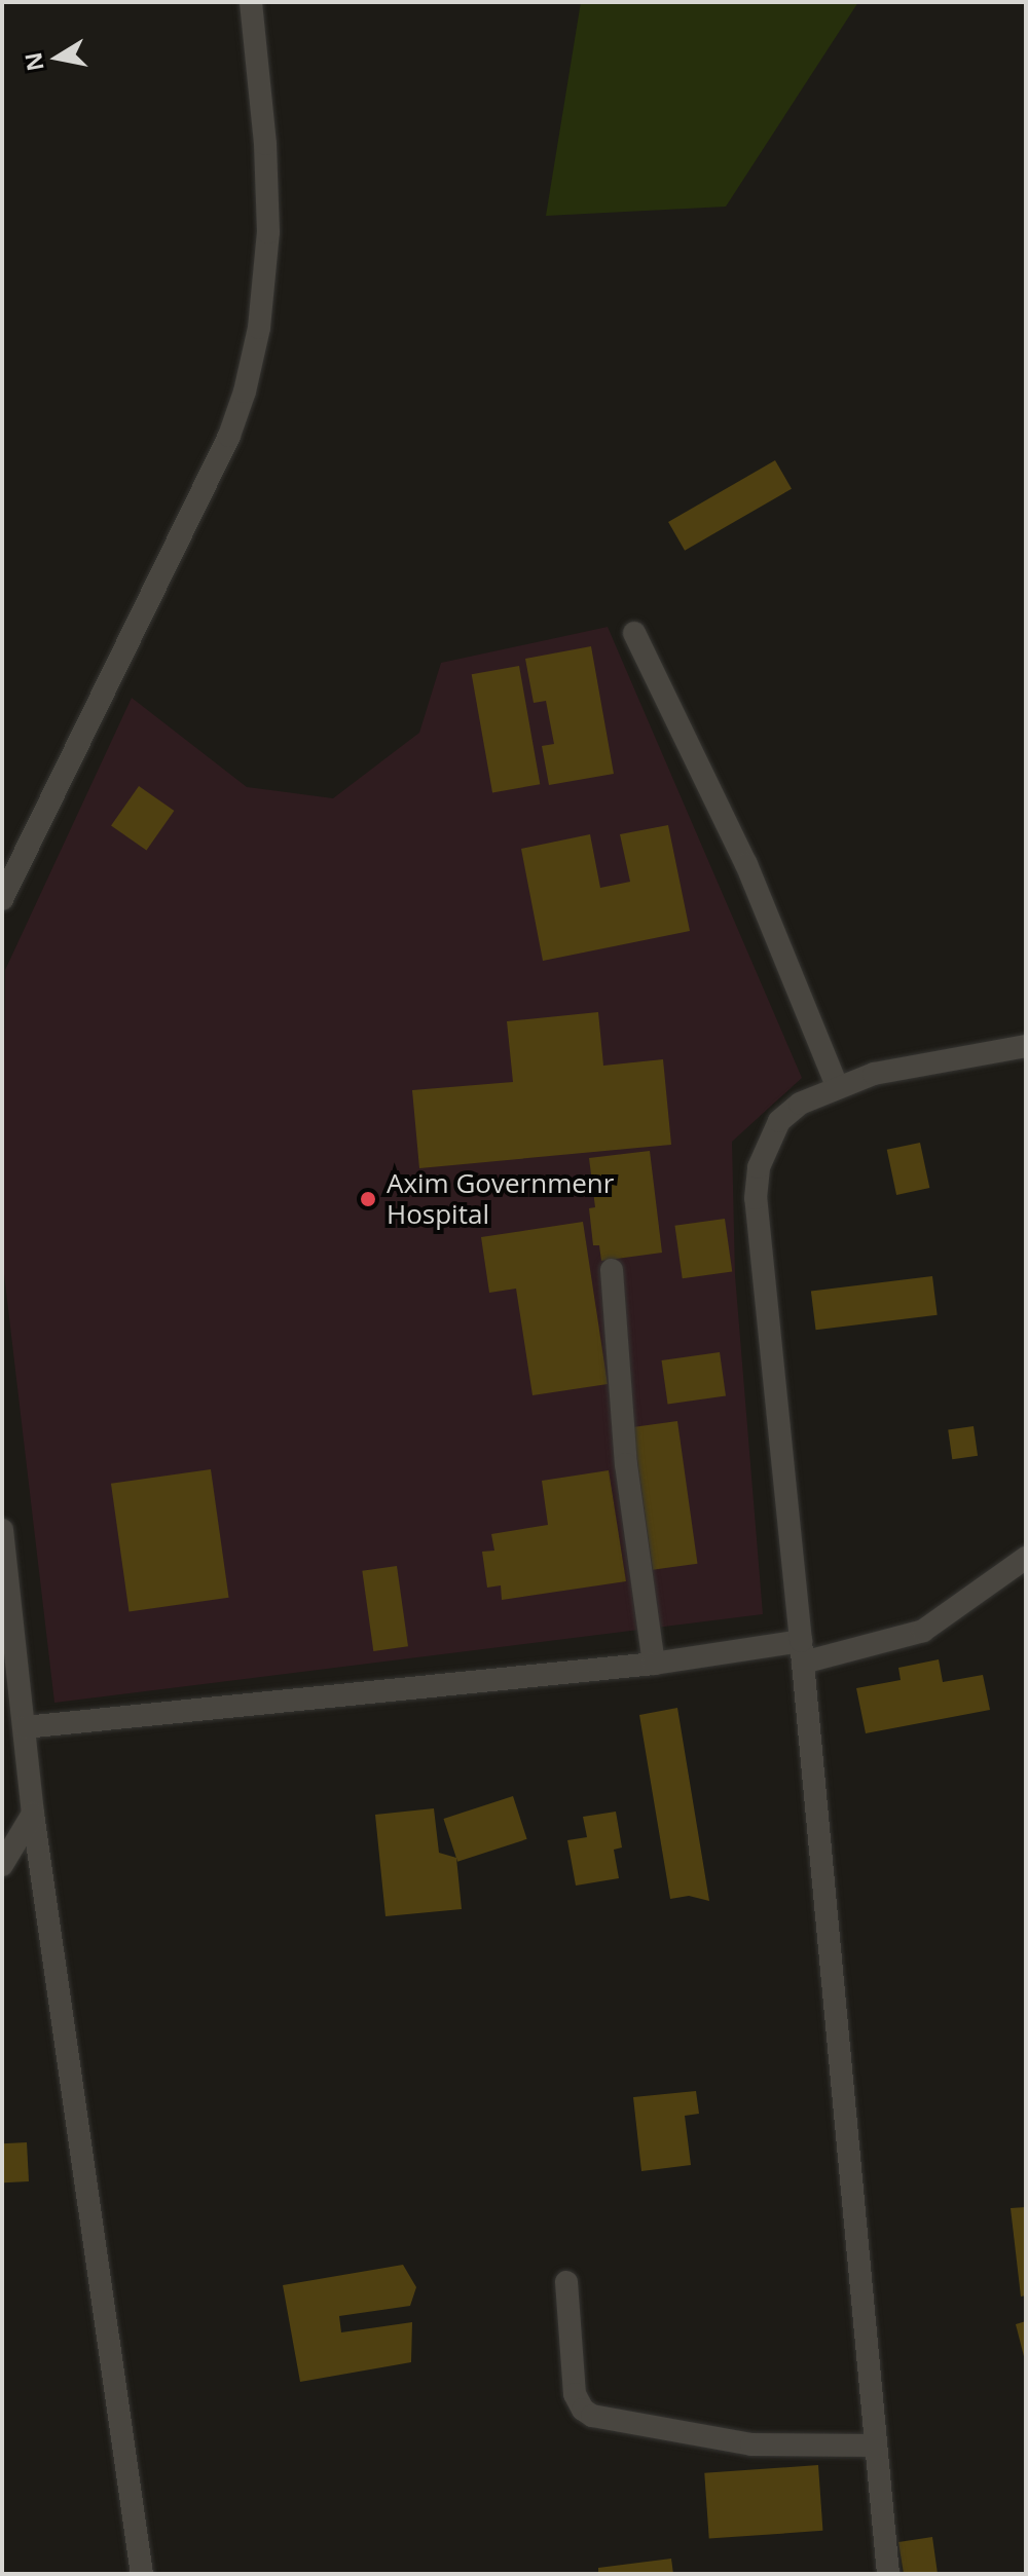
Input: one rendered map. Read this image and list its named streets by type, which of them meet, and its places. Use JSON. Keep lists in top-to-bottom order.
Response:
{
  "places": ["Axim Governmenr Hospital"],
  "north": "left"
}
